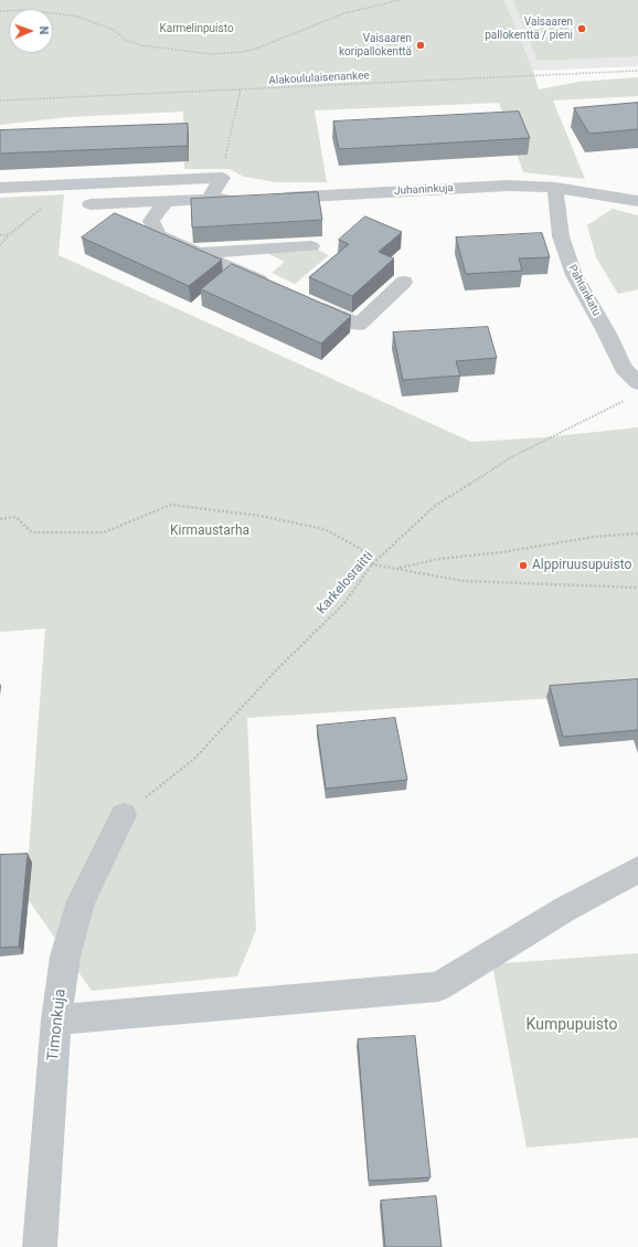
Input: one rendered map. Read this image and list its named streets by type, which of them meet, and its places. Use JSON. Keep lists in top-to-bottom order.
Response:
{
  "streets": {
    "street": ["Juhaninkuja", "Pahtankatu", "Timonkuja"],
    "path": ["Alakoululaisenankee", "Karkelosraitti"]
  },
  "crossings": [
    ["Juhaninkuja", "Pahtankatu"],
    ["Pahtankatu", "Karkelosraitti"],
    ["Karkelosraitti", "Timonkuja"]
  ],
  "parks": ["Karmelinpuisto", "Kirmaustarha", "Kumpupuisto"],
  "places": ["Vaisaaren pallokenttä / pieni", "Vaisaaren koripallokenttä", "Alppiruusupuisto"],
  "north": "right"
}
